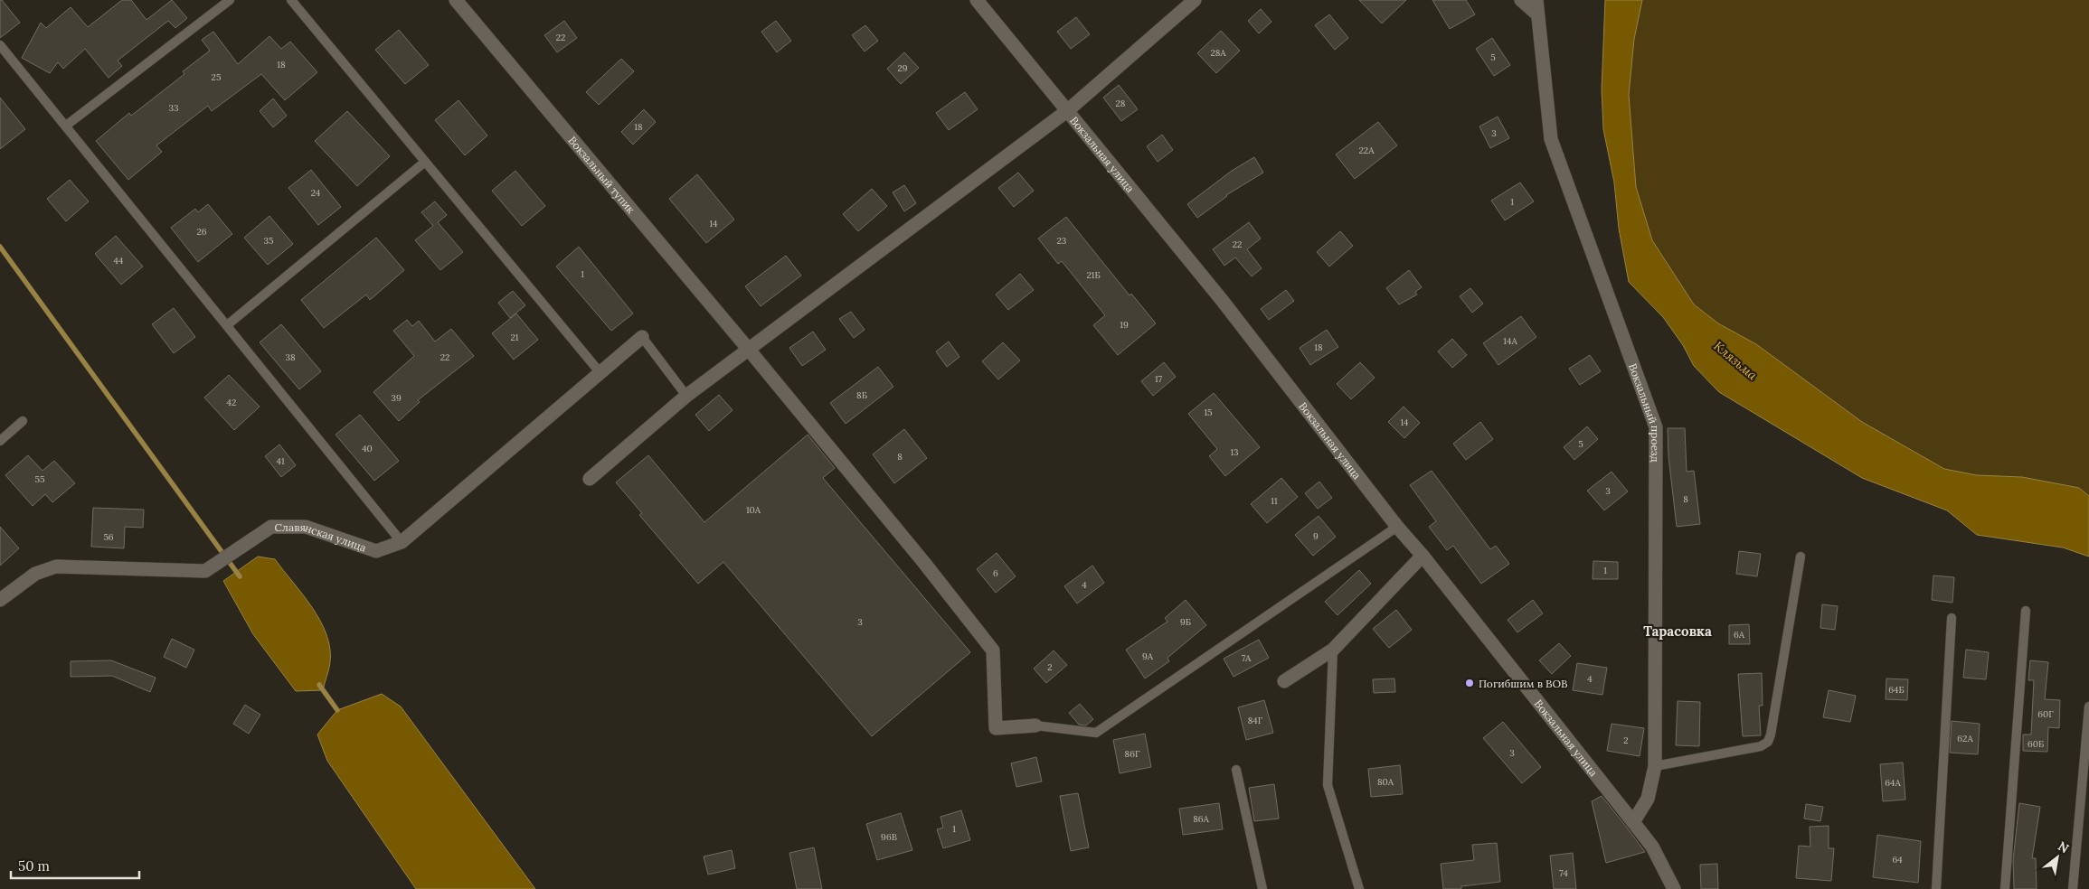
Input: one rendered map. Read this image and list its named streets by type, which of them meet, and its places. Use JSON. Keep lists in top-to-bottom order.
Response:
{
  "streets": {
    "street": [
      "Вокзальная улица",
      "Вокзальный тупик",
      "Вокзальный проезд",
      "Славянская улица"
    ]
  },
  "crossings": [
    ["Вокзальная улица", "Вокзальный проезд"]
  ],
  "districts": ["Тарасовка"],
  "water": ["Клязьма"],
  "places": ["Погибшим в ВОВ"],
  "house_numbers": [
    "22",
    "28А",
    "5",
    "18",
    "29",
    "25",
    "28",
    "33",
    "18",
    "3",
    "22А",
    "24",
    "1",
    "14",
    "26",
    "35",
    "23",
    "22",
    "44",
    "1",
    "21Б",
    "19",
    "21",
    "14А",
    "18",
    "38",
    "22",
    "17",
    "8Б",
    "39",
    "42",
    "15",
    "14",
    "5",
    "40",
    "13",
    "8",
    "41",
    "55",
    "3",
    "8",
    "11",
    "10А",
    "9",
    "56",
    "1",
    "6",
    "4",
    "3",
    "9Б",
    "6А",
    "9А",
    "7А",
    "2",
    "4",
    "64Б",
    "60Г",
    "84Г",
    "62А",
    "2",
    "60Б",
    "3",
    "86Г",
    "80А",
    "64А",
    "86А",
    "1",
    "96В",
    "64",
    "74"
  ],
  "scale_bar": "50 m",
  "north": "top right"
}
